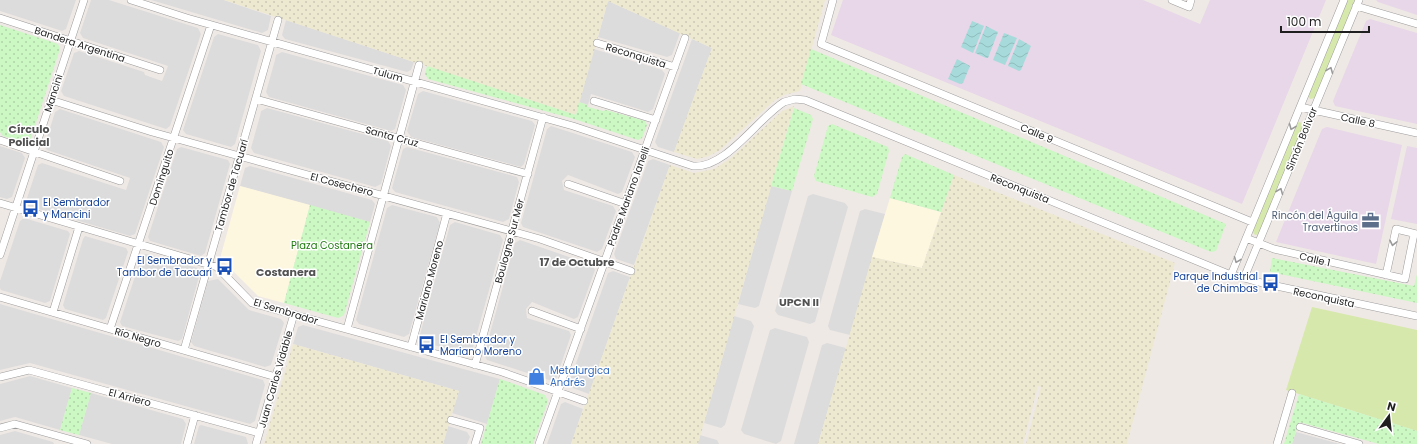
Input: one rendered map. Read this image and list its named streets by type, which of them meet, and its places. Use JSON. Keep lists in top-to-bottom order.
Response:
{
  "streets": {
    "street": [
      "Bandera Argentina",
      "Reconquista",
      "Tulum",
      "Mancini",
      "Calle 8",
      "Calle 9",
      "Santa Cruz",
      "Simón Bolivar",
      "Dominguito",
      "El Cosechero",
      "Tambor de Tacuarí",
      "Padre Mariano Ianelli",
      "Boulogne Sur Mer",
      "Calle 1",
      "Mariano Moreno",
      "El Sembrador",
      "Río Negro",
      "Juan Carlos Vidable",
      "El Arriero"
    ]
  },
  "crossings": [
    ["Bandera Argentina", "Mancini"],
    ["Reconquista", "Tulum"],
    ["Reconquista", "Simón Bolivar"],
    ["Reconquista", "Padre Mariano Ianelli"],
    ["Tulum", "Dominguito"],
    ["Tulum", "Tambor de Tacuarí"],
    ["Tulum", "Padre Mariano Ianelli"],
    ["Tulum", "Boulogne Sur Mer"],
    ["Mancini", "El Cosechero"],
    ["Mancini", "El Sembrador"],
    ["Calle 8", "Simón Bolivar"],
    ["Calle 9", "Simón Bolivar"],
    ["Santa Cruz", "Tambor de Tacuarí"],
    ["Santa Cruz", "Boulogne Sur Mer"],
    ["Simón Bolivar", "Calle 1"],
    ["Dominguito", "El Cosechero"],
    ["Dominguito", "El Sembrador"],
    ["Dominguito", "Río Negro"],
    ["El Cosechero", "Tambor de Tacuarí"],
    ["El Cosechero", "Padre Mariano Ianelli"],
    ["El Cosechero", "Boulogne Sur Mer"],
    ["El Cosechero", "Mariano Moreno"],
    ["Tambor de Tacuarí", "El Sembrador"],
    ["Tambor de Tacuarí", "Río Negro"],
    ["Padre Mariano Ianelli", "El Sembrador"],
    ["Boulogne Sur Mer", "El Sembrador"],
    ["Mariano Moreno", "El Sembrador"],
    ["El Sembrador", "Juan Carlos Vidable"],
    ["Río Negro", "Juan Carlos Vidable"],
    ["Juan Carlos Vidable", "El Arriero"]
  ],
  "districts": [
    "Círculo Policial",
    "17 de Octubre",
    "Costanera",
    "UPCN II"
  ],
  "parks": ["Plaza Costanera"],
  "places": {
    "bus stop": [
      "El Sembrador y Mancini",
      "El Sembrador y Tambor de Tacuarí",
      "Parque Industrial de Chimbas",
      "El Sembrador y Mariano Moreno"
    ],
    "office": ["Rincón del Águila Travertinos"],
    "shop": ["Metalurgica Andrés"]
  },
  "scale_bar": "100 m",
  "north": "top"
}
